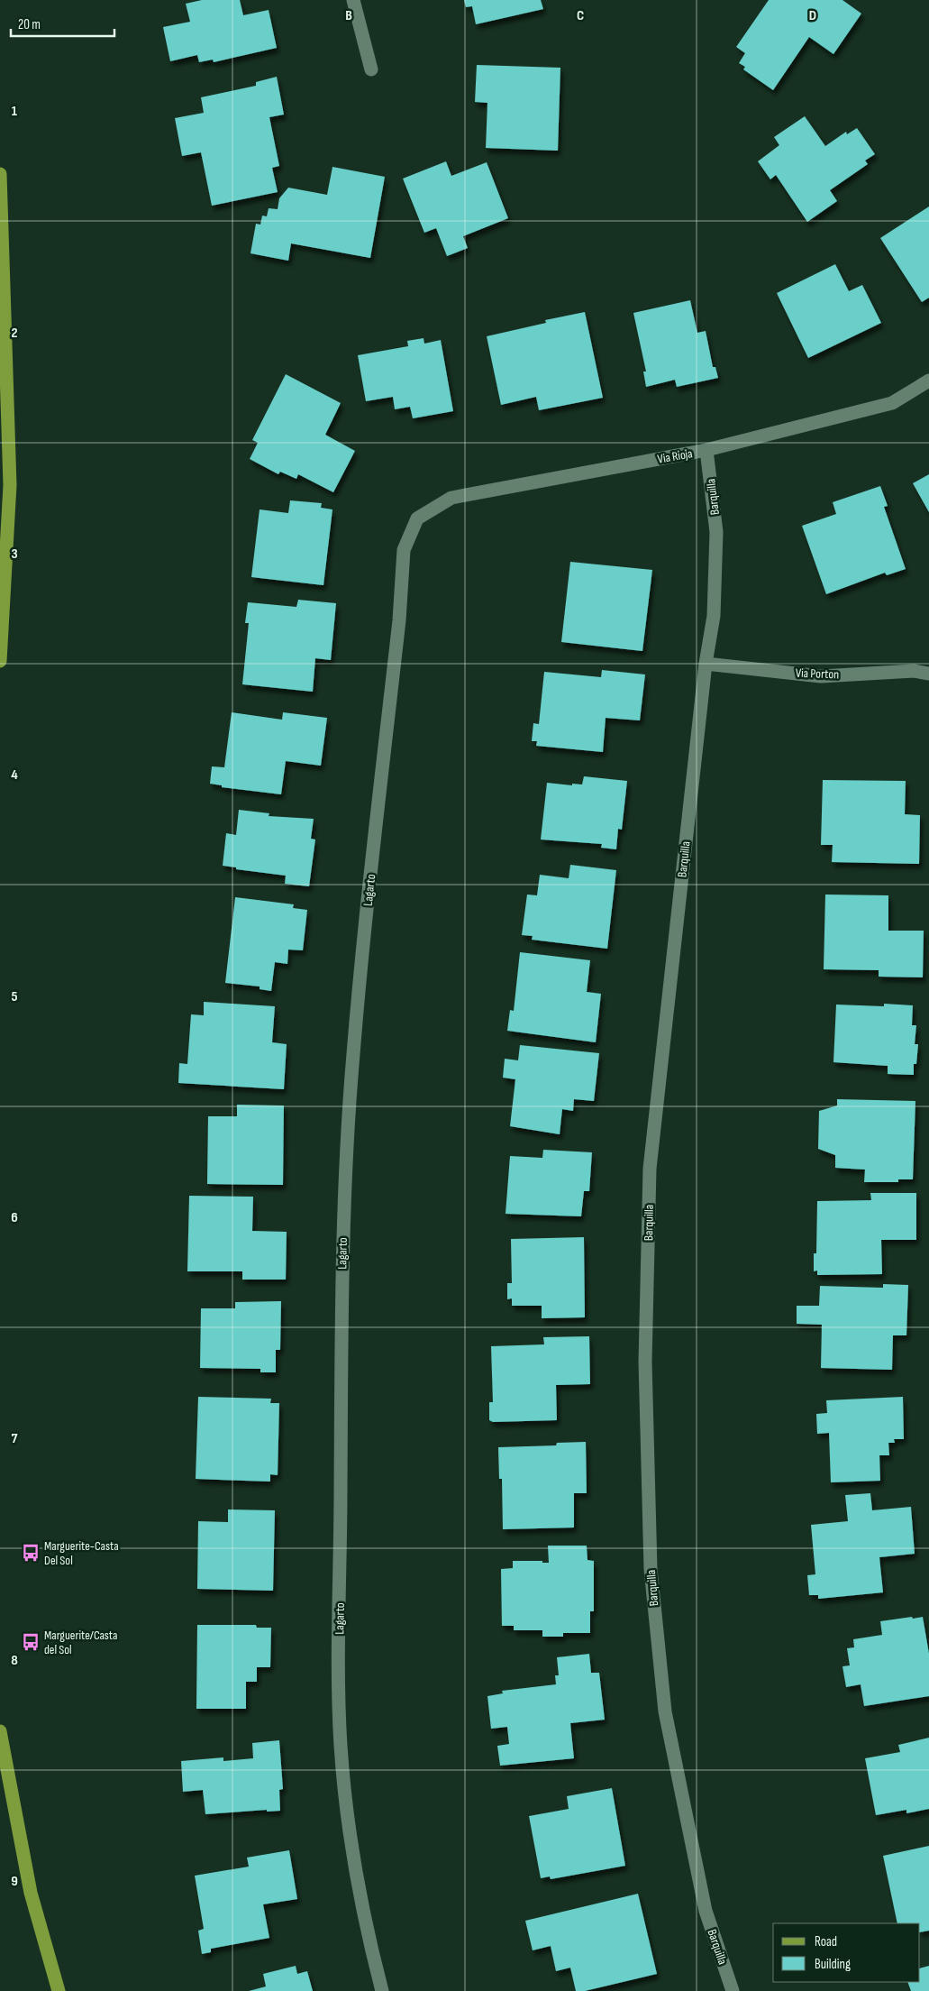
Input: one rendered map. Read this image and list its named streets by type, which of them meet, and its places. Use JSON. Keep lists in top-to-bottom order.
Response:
{
  "streets": {
    "street": [
      "Via Rioja",
      "Barquilla",
      "Via Porton",
      "Lagarto"
    ]
  },
  "crossings": [
    ["Via Rioja", "Barquilla"],
    ["Via Rioja", "Lagarto"],
    ["Barquilla", "Via Porton"]
  ],
  "places": {
    "bus stop": ["Marguerite-Casta Del Sol", "Marguerite/Casta del Sol"]
  },
  "legend": ["Road", "Building"],
  "scale_bar": "20 m",
  "grid": {
    "columns": ["B", "C", "D"],
    "rows": [
      "1",
      "2",
      "3",
      "4",
      "5",
      "6",
      "7",
      "8",
      "9"
    ]
  }
}
